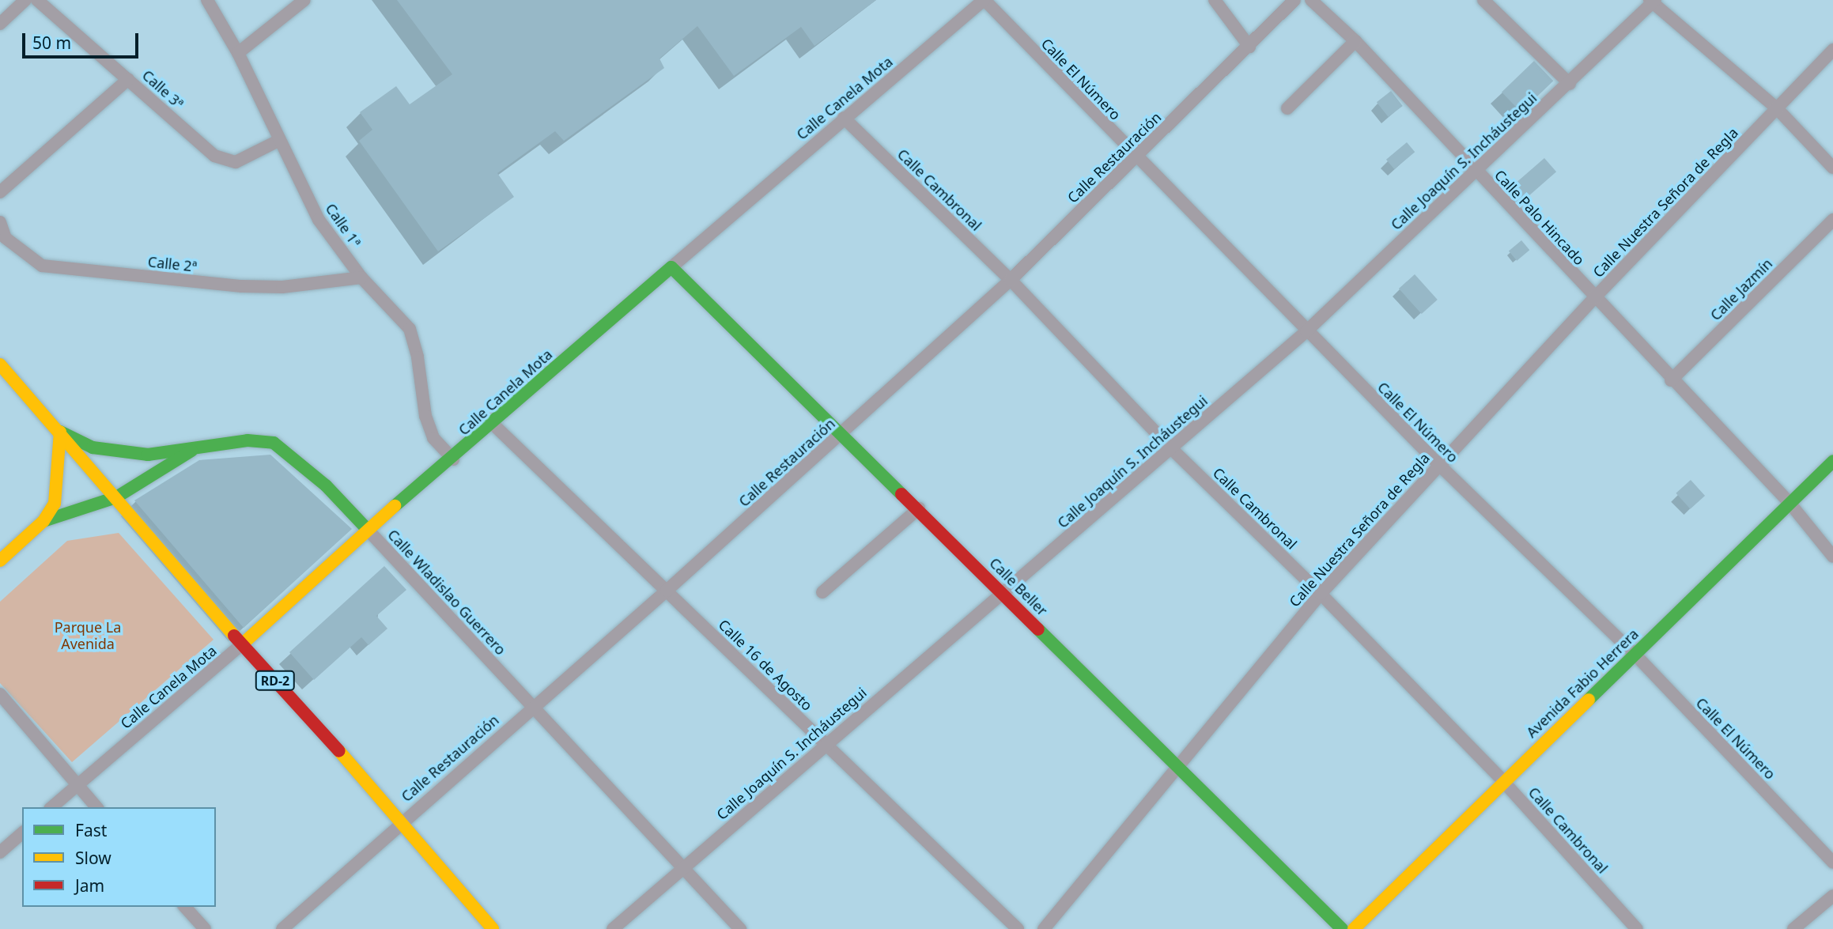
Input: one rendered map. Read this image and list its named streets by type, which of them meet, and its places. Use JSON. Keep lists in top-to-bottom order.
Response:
{
  "streets": {
    "main road": [
      "Calle Canela Mota",
      "Calle Beller",
      "Calle Wladislao Guerrero",
      "RD-2",
      "Avenida Fabio Herrera"
    ],
    "street": [
      "Calle El Número",
      "Calle 3ª",
      "Calle Restauración",
      "Calle Joaquín S. Incháustegui",
      "Calle Cambronal",
      "Calle Nuestra Señora de Regla",
      "Calle Palo Hincado",
      "Calle 1ª",
      "Calle 2ª",
      "Calle Jazmín",
      "Calle 16 de Agosto"
    ]
  },
  "crossings": [
    ["Calle El Número", "Calle Canela Mota"],
    ["Calle El Número", "Calle Restauración"],
    ["Calle El Número", "Calle Joaquín S. Incháustegui"],
    ["Calle El Número", "Calle Nuestra Señora de Regla"],
    ["Calle El Número", "Avenida Fabio Herrera"],
    ["Calle 3ª", "Calle 1ª"],
    ["Calle Canela Mota", "Calle Cambronal"],
    ["Calle Canela Mota", "Calle 1ª"],
    ["Calle Canela Mota", "Calle Beller"],
    ["Calle Canela Mota", "Calle Wladislao Guerrero"],
    ["Calle Canela Mota", "Calle 16 de Agosto"],
    ["Calle Canela Mota", "RD-2"],
    ["Calle Restauración", "Calle Cambronal"],
    ["Calle Restauración", "Calle Beller"],
    ["Calle Restauración", "Calle Wladislao Guerrero"],
    ["Calle Restauración", "Calle 16 de Agosto"],
    ["Calle Restauración", "RD-2"],
    ["Calle Joaquín S. Incháustegui", "Calle Cambronal"],
    ["Calle Joaquín S. Incháustegui", "Calle Palo Hincado"],
    ["Calle Joaquín S. Incháustegui", "Calle Beller"],
    ["Calle Joaquín S. Incháustegui", "Calle Wladislao Guerrero"],
    ["Calle Joaquín S. Incháustegui", "Calle 16 de Agosto"],
    ["Calle Cambronal", "Calle Nuestra Señora de Regla"],
    ["Calle Cambronal", "Avenida Fabio Herrera"],
    ["Calle Nuestra Señora de Regla", "Calle Palo Hincado"],
    ["Calle Nuestra Señora de Regla", "Calle Beller"],
    ["Calle Palo Hincado", "Calle Jazmín"],
    ["Calle Palo Hincado", "Avenida Fabio Herrera"],
    ["Calle 1ª", "Calle 2ª"],
    ["Calle Wladislao Guerrero", "RD-2"]
  ],
  "parks": ["Parque La Avenida"],
  "legend": ["Fast", "Slow", "Jam"],
  "scale_bar": "50 m"
}
